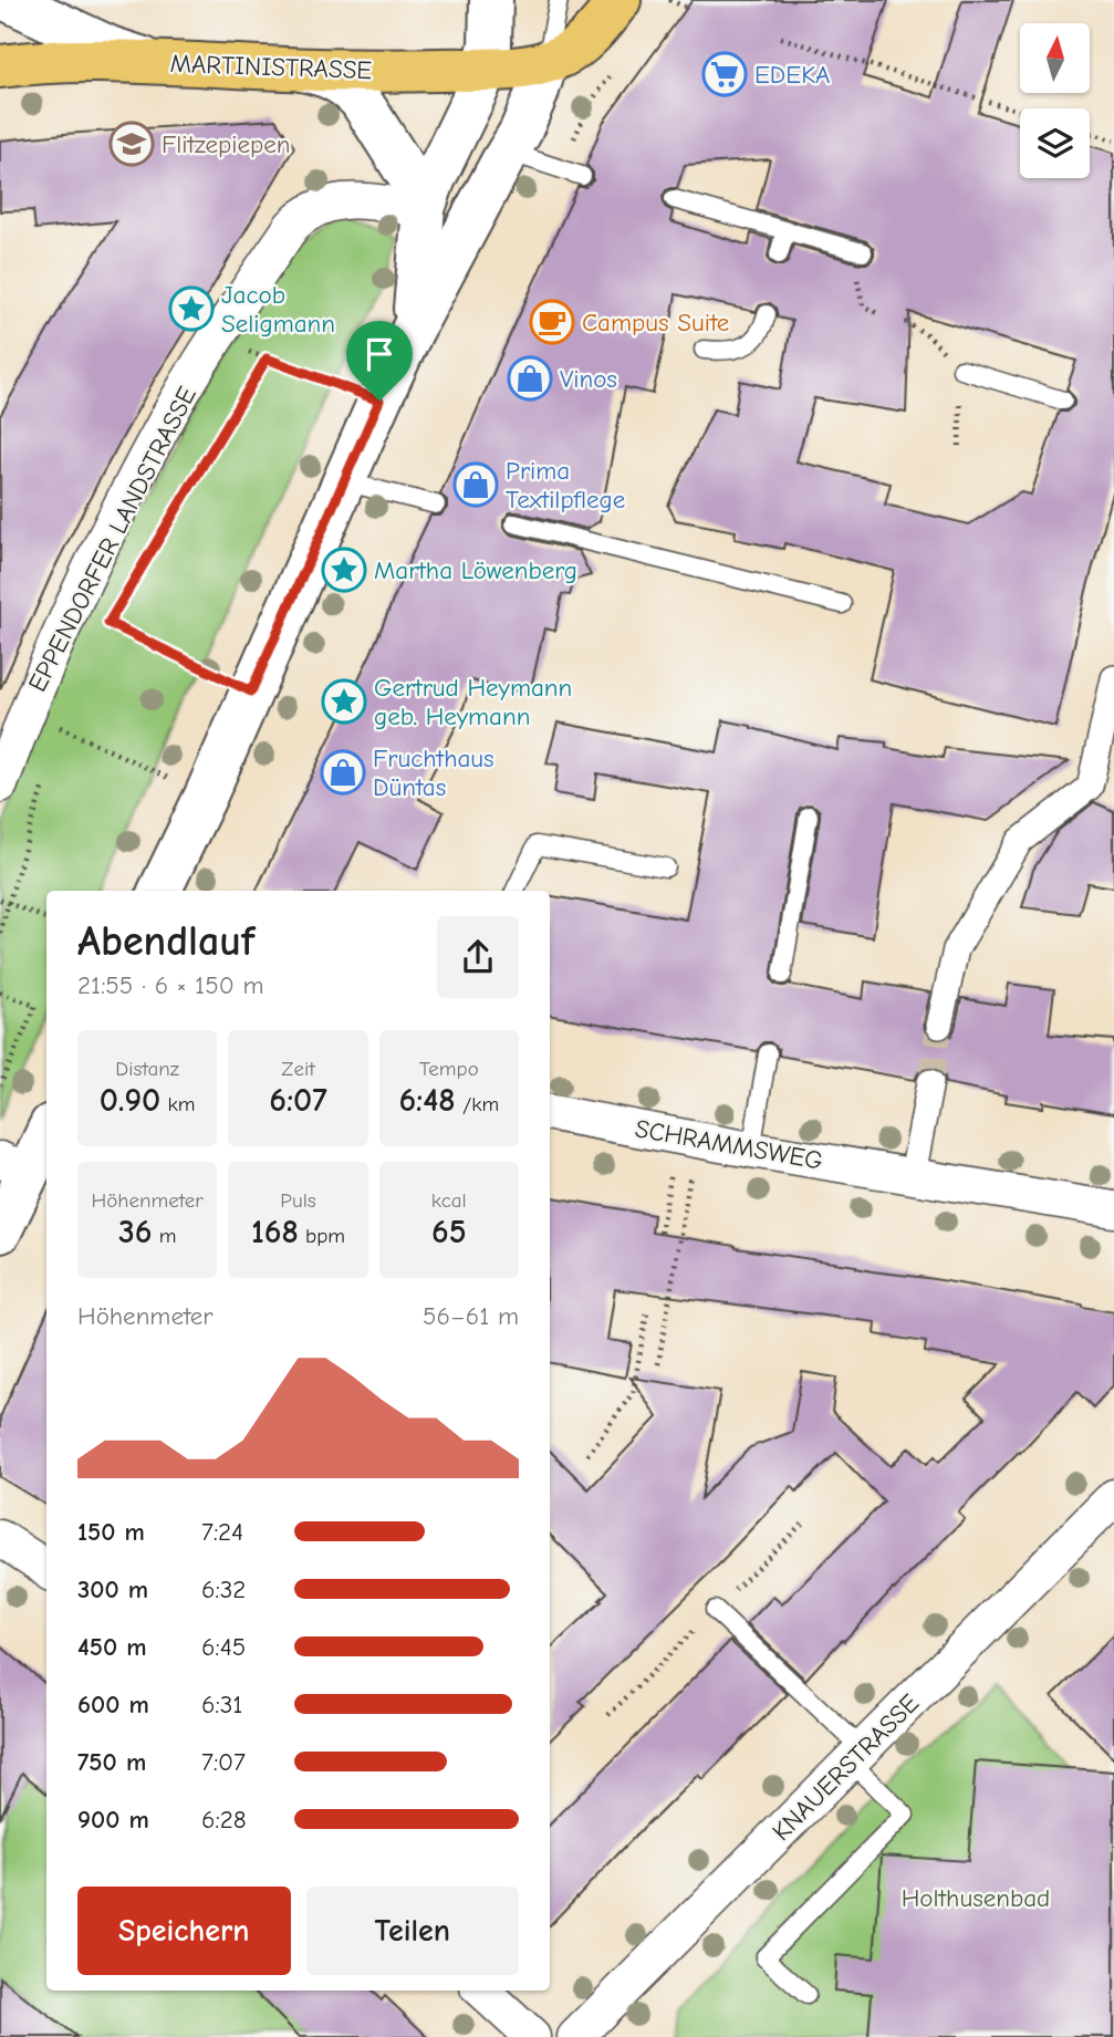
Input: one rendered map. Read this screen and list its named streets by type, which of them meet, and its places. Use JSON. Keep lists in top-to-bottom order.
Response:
{
  "streets": {
    "main road": ["MARTINISTRASSE"],
    "street": ["EPPENDORFER LANDSTRASSE", "SCHRAMMSWEG", "KNAUERSTRASSE"]
  },
  "parks": ["Holthusenbad"],
  "places": {
    "supermarket": ["EDEKA"],
    "school or university": ["Flitzepiepen"],
    "place": ["Jacob Seligmann", "Martha Löwenberg", "Gertrud Heymann geb. Heymann"],
    "cafe": ["Campus Suite"],
    "shop": ["Vinos", "Prima Textilpflege", "Fruchthaus Düntas"]
  },
  "north": "top",
  "page": {
    "heading": ["Abendlauf", "21:55 · 6 × 150 m"],
    "stats": [
      ["Distanz", "0.90 km"],
      ["Zeit", "6:07"],
      ["Tempo", "6:48 /km"],
      ["Höhenmeter", "36 m"],
      ["Puls", "168 bpm"],
      ["kcal", "65"]
    ],
    "chart": ["Höhenmeter", "56–61 m"],
    "list": [
      {
        "name": "150 m",
        "note": "7:24"
      },
      {
        "name": "300 m",
        "note": "6:32"
      },
      {
        "name": "450 m",
        "note": "6:45"
      },
      {
        "name": "600 m",
        "note": "6:31"
      },
      {
        "name": "750 m",
        "note": "7:07"
      },
      {
        "name": "900 m",
        "note": "6:28"
      }
    ],
    "buttons": ["Speichern", "Teilen"]
  }
}
